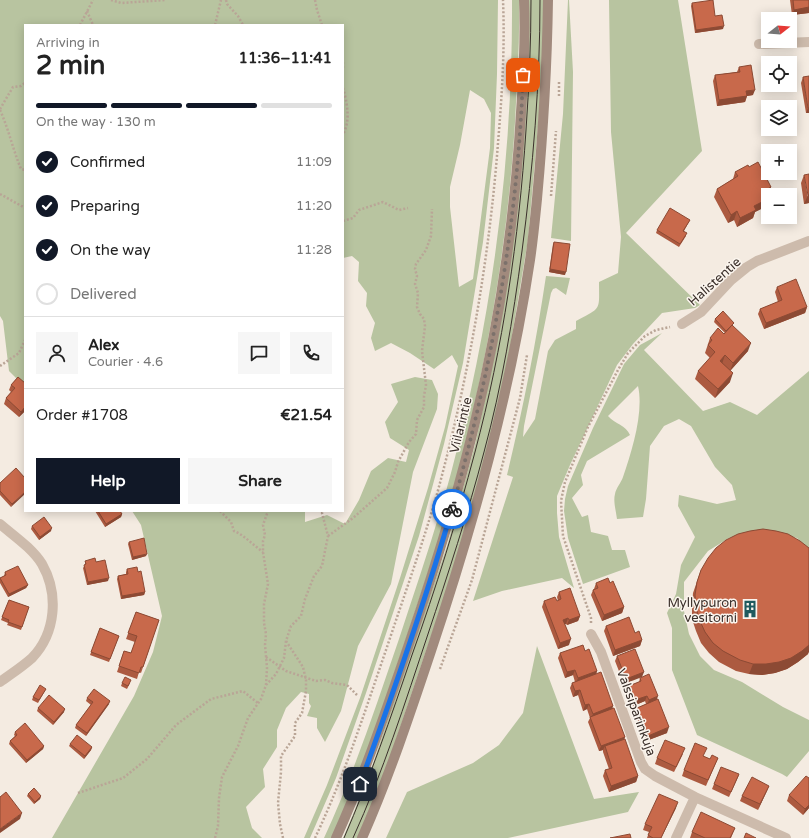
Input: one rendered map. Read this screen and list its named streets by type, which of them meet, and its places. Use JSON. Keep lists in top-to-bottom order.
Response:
{
  "streets": {
    "main road": ["Viilarintie"],
    "street": ["Halistentie", "Valssiparinkuja"]
  },
  "places": {
    "building": ["Myllypuron vesitorni"]
  },
  "north": "right",
  "page": {
    "map_buttons": ["+", "−"],
    "heading": ["2 min", "Arriving in", "11:36–11:41"],
    "panel": [
      "Alex",
      "Courier · 4.6",
      "Order #1708",
      "€21.54"
    ],
    "bar": "On the way · 130 m",
    "list": [
      ["Confirmed", "11:09"],
      ["Preparing", "11:20"],
      ["On the way", "11:28"],
      "Delivered"
    ],
    "buttons": ["Help", "Share"]
  }
}
